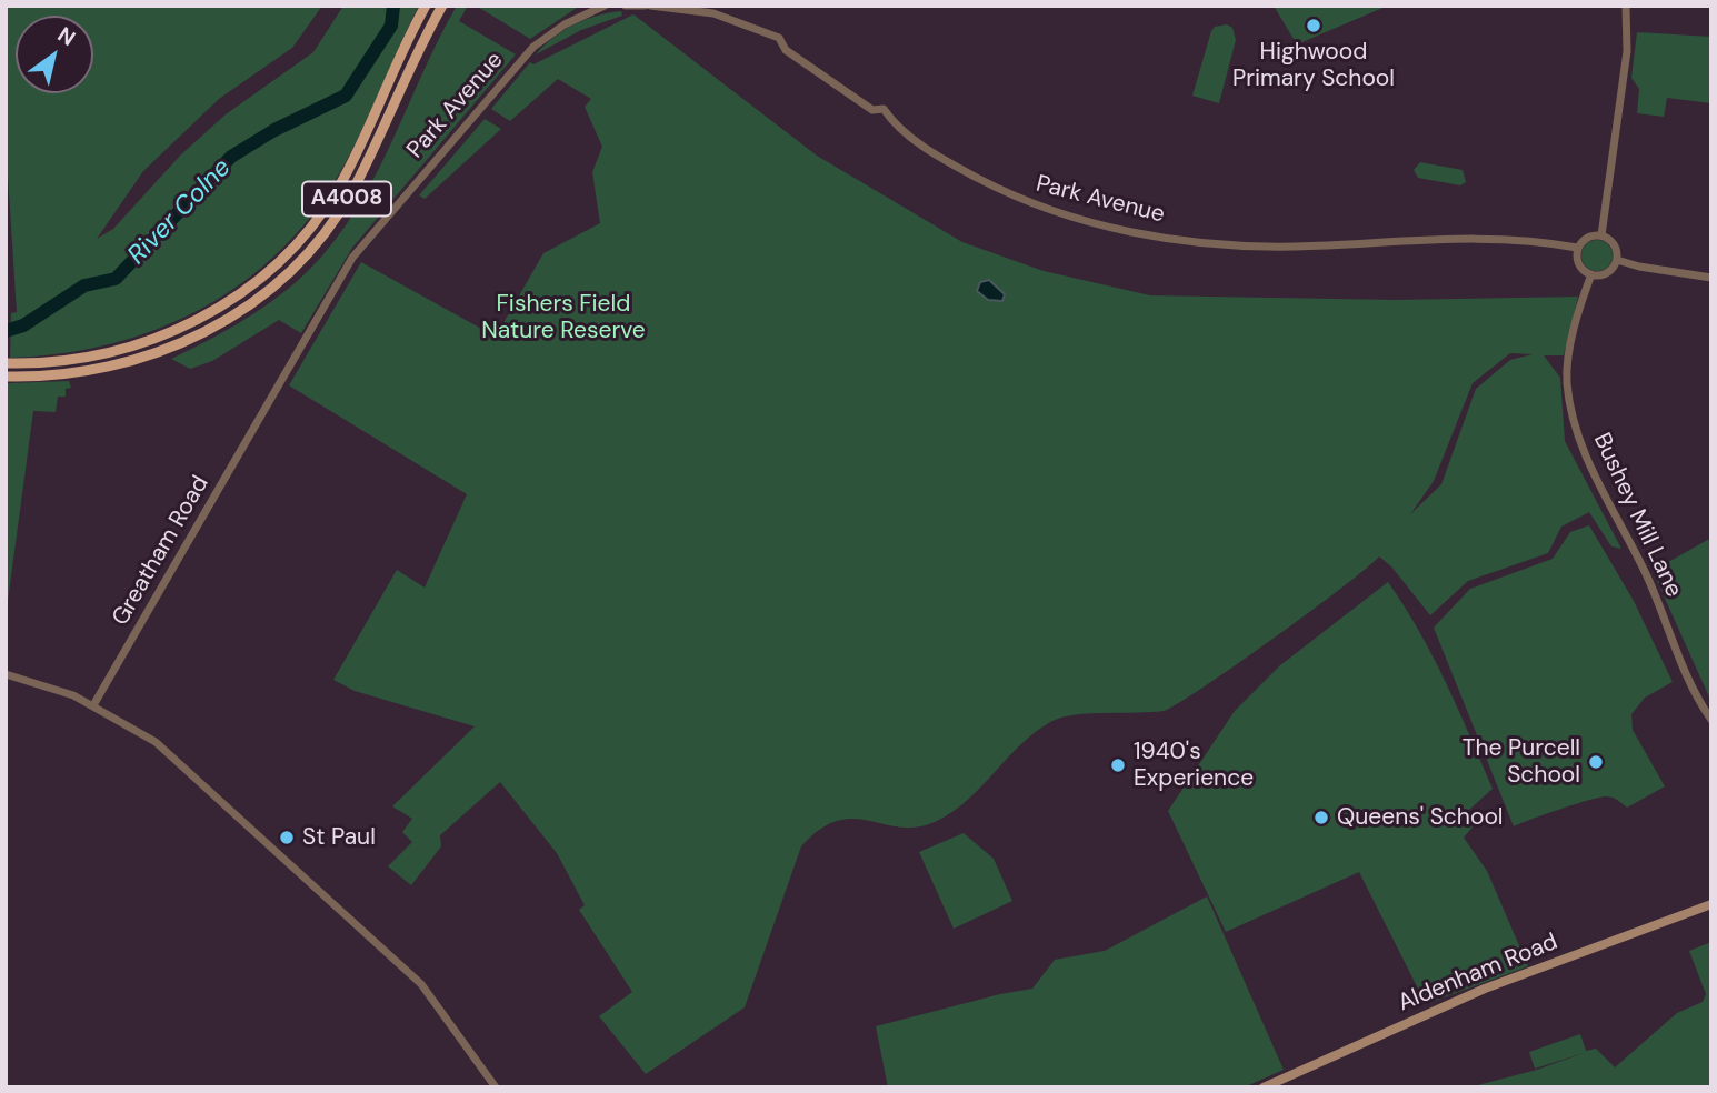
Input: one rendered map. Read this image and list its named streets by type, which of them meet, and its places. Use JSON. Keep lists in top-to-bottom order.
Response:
{
  "streets": {
    "main road": ["A4008", "Aldenham Road"],
    "street": ["Park Avenue", "Bushey Mill Lane", "Greatham Road"]
  },
  "crossings": [
    ["Park Avenue", "Bushey Mill Lane"],
    ["Park Avenue", "Greatham Road"]
  ],
  "water": ["River Colne"],
  "parks": ["Fishers Field Nature Reserve"],
  "places": [
    "Highwood Primary School",
    "The Purcell School",
    "1940's Experience",
    "Queens' School",
    "St Paul"
  ],
  "north": "top right"
}
